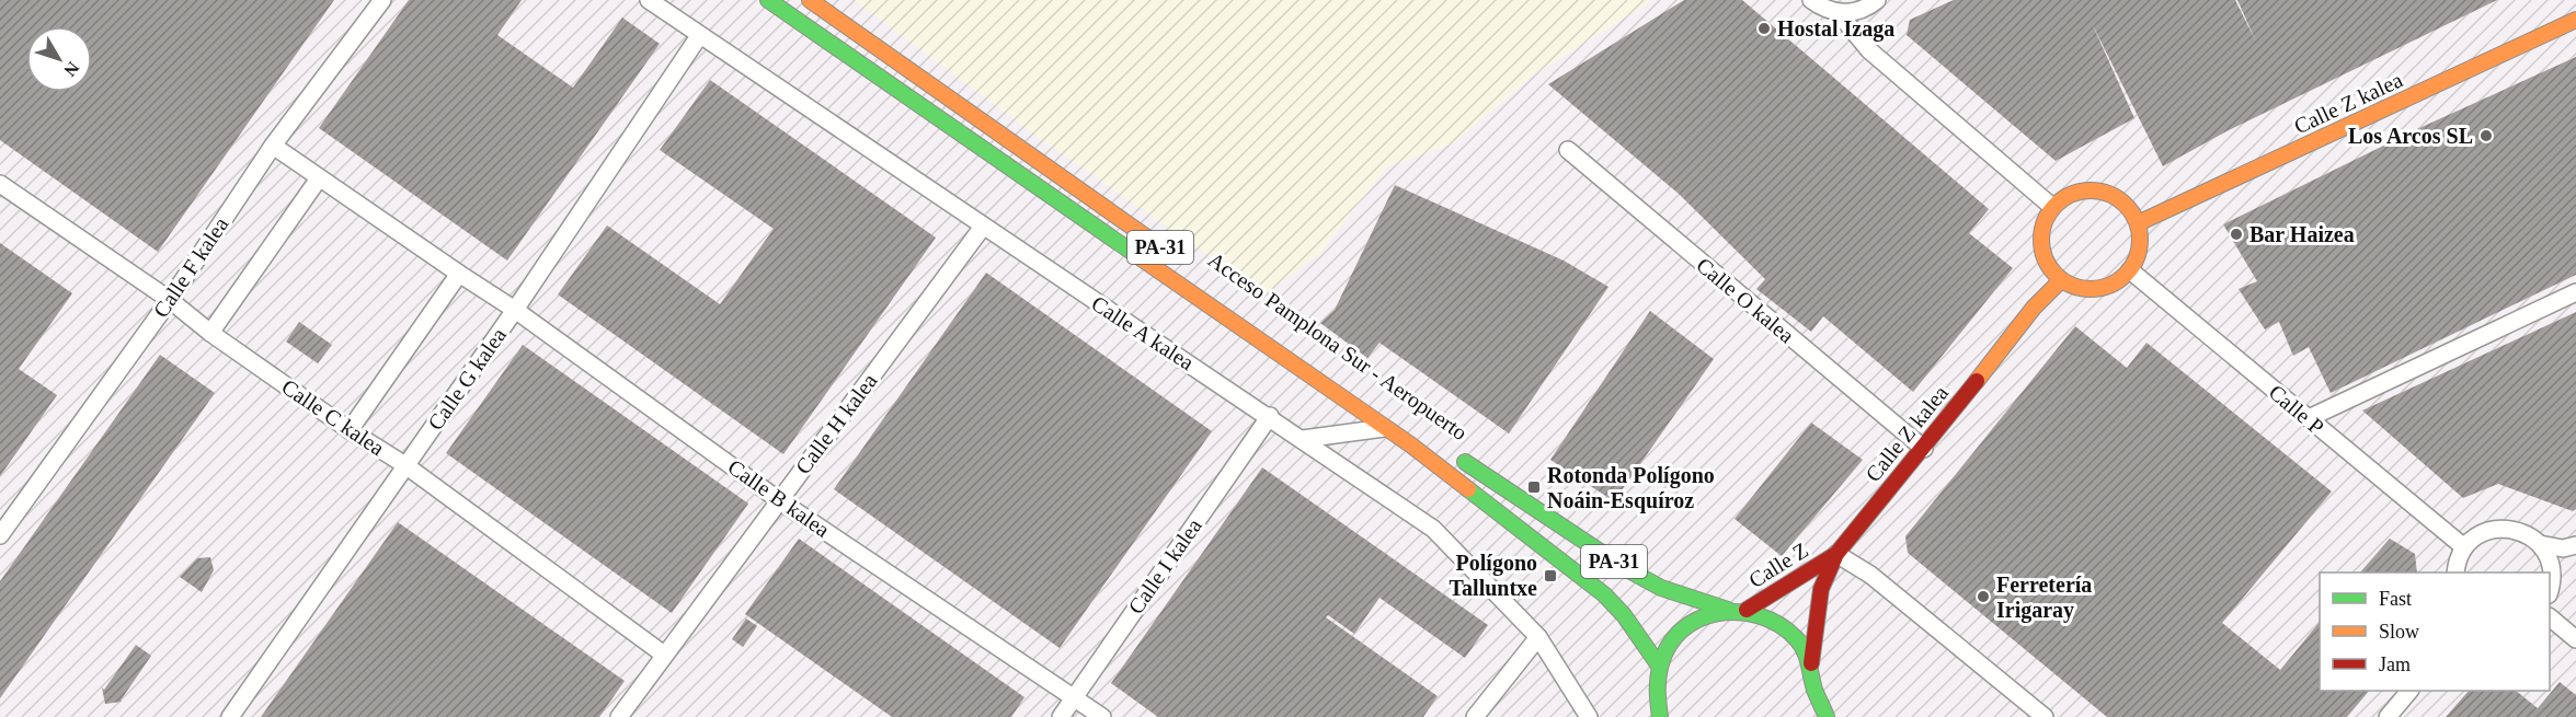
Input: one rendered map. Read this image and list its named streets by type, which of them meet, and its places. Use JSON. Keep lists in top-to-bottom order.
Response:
{
  "streets": {
    "main road": [
      "Calle Z kalea",
      "PA-31",
      "Acceso Pamplona Sur - Aeropuerto",
      "Calle Z"
    ],
    "street": [
      "Calle F kalea",
      "Calle O kalea",
      "Calle A kalea",
      "Calle G kalea",
      "Calle P",
      "Calle C kalea",
      "Calle H kalea",
      "Calle B kalea",
      "Calle I kalea"
    ]
  },
  "crossings": [
    ["Calle Z kalea", "Calle O kalea"],
    ["Calle Z kalea", "Calle P"],
    ["Calle Z kalea", "Calle Z"],
    ["PA-31", "Acceso Pamplona Sur - Aeropuerto"],
    ["PA-31", "Calle Z"],
    ["Calle F kalea", "Calle C kalea"],
    ["Calle F kalea", "Calle B kalea"],
    ["Calle A kalea", "Calle G kalea"],
    ["Calle A kalea", "Calle H kalea"],
    ["Calle A kalea", "Calle I kalea"],
    ["Calle G kalea", "Calle C kalea"],
    ["Calle G kalea", "Calle B kalea"],
    ["Calle C kalea", "Calle H kalea"],
    ["Calle H kalea", "Calle B kalea"],
    ["Calle B kalea", "Calle I kalea"]
  ],
  "places": {
    "other": [
      "Hostal Izaga",
      "Los Arcos SL",
      "Bar Haizea",
      "Ferretería Irigaray"
    ],
    "transit": ["Rotonda Polígono Noáin-Esquíroz", "Polígono Talluntxe"]
  },
  "legend": ["Fast", "Slow", "Jam"],
  "north": "bottom right"
}
